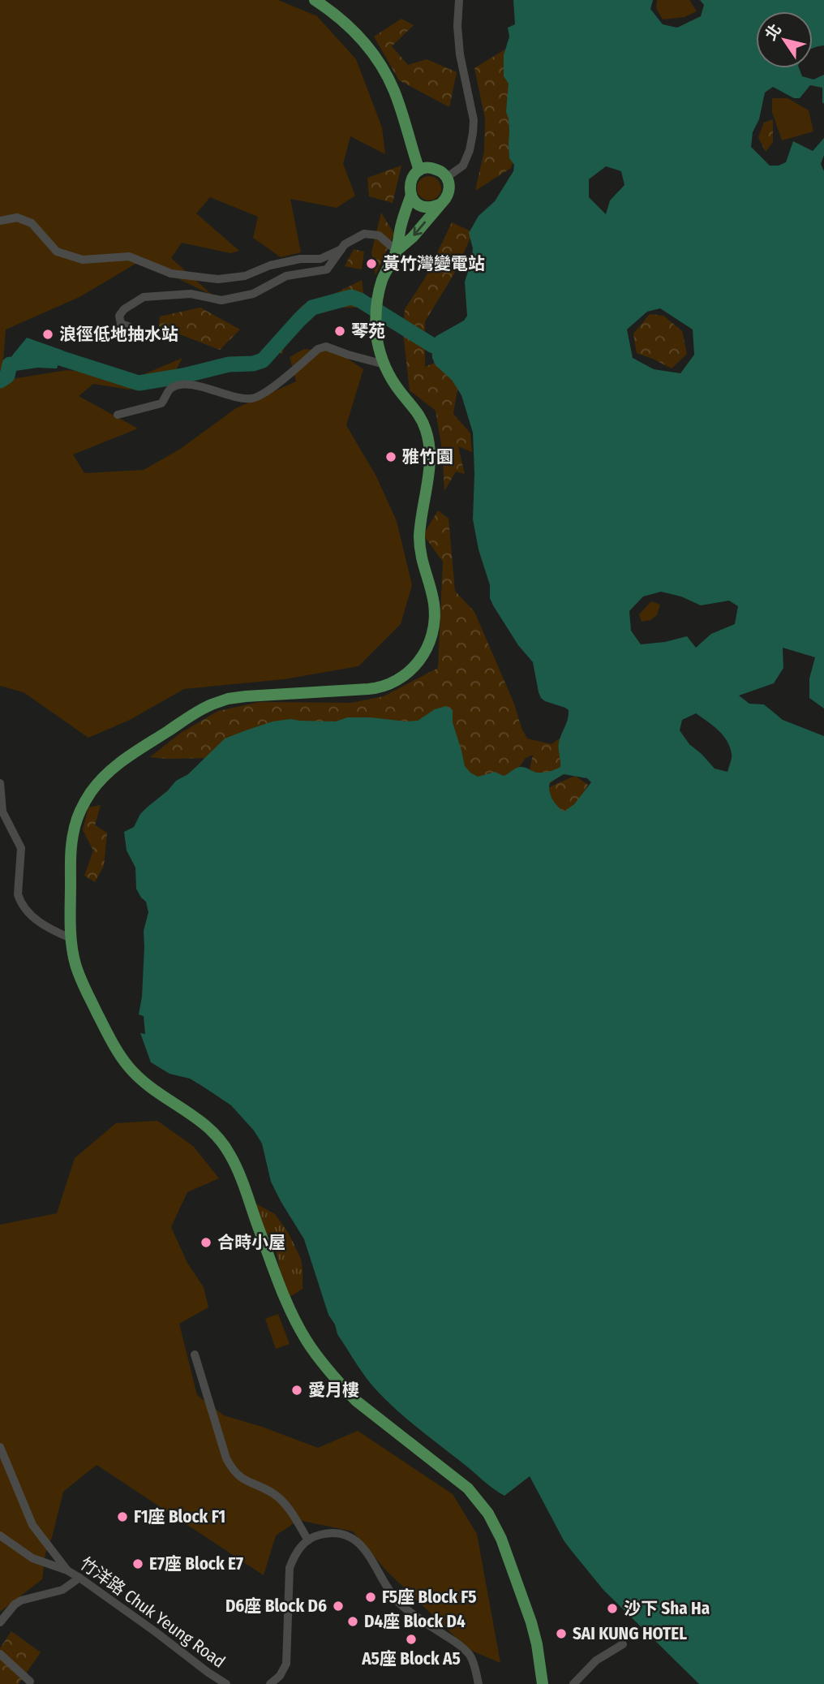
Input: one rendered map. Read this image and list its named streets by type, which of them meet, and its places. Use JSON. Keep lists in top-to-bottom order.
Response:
{
  "streets": {
    "street": ["竹洋路 Chuk Yeung Road"]
  },
  "places": [
    "黃竹灣變電站",
    "琴苑",
    "浪徑低地抽水站",
    "雅竹園",
    "合時小屋",
    "愛月樓",
    "F1座 Block F1",
    "E7座 Block E7",
    "F5座 Block F5",
    "D6座 Block D6",
    "沙下 Sha Ha",
    "D4座 Block D4",
    "SAI KUNG HOTEL",
    "A5座 Block A5"
  ],
  "north": "top left"
}
